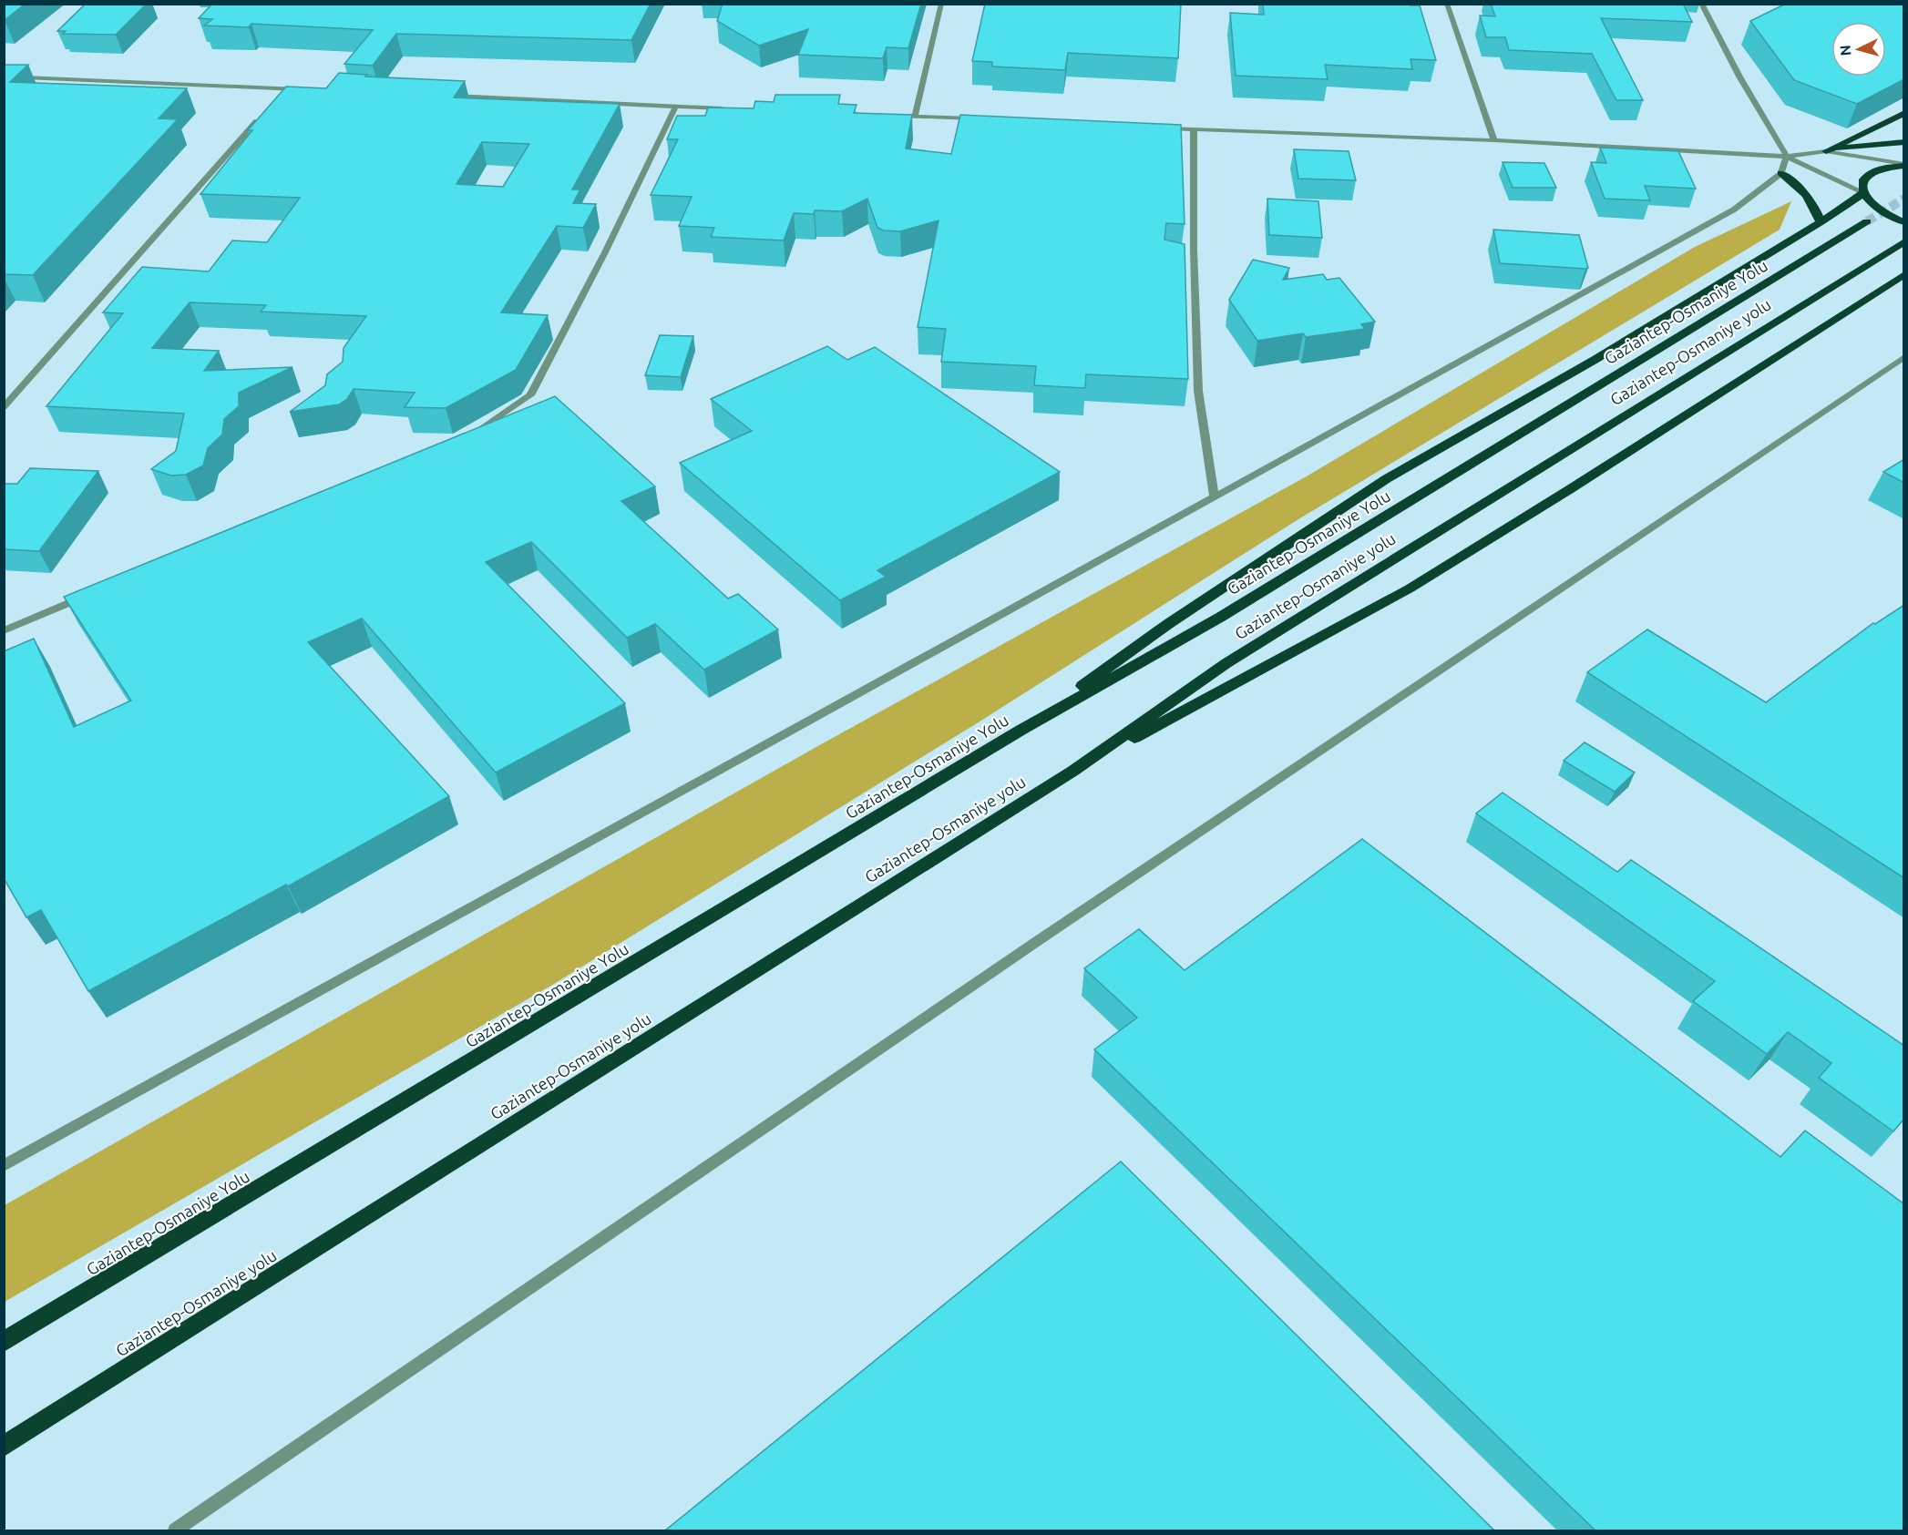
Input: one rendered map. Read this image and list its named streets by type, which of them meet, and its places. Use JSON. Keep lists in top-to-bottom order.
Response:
{
  "streets": {
    "highway": ["Gaziantep-Osmaniye Yolu", "Gaziantep-Osmaniye yolu"]
  },
  "north": "left"
}
